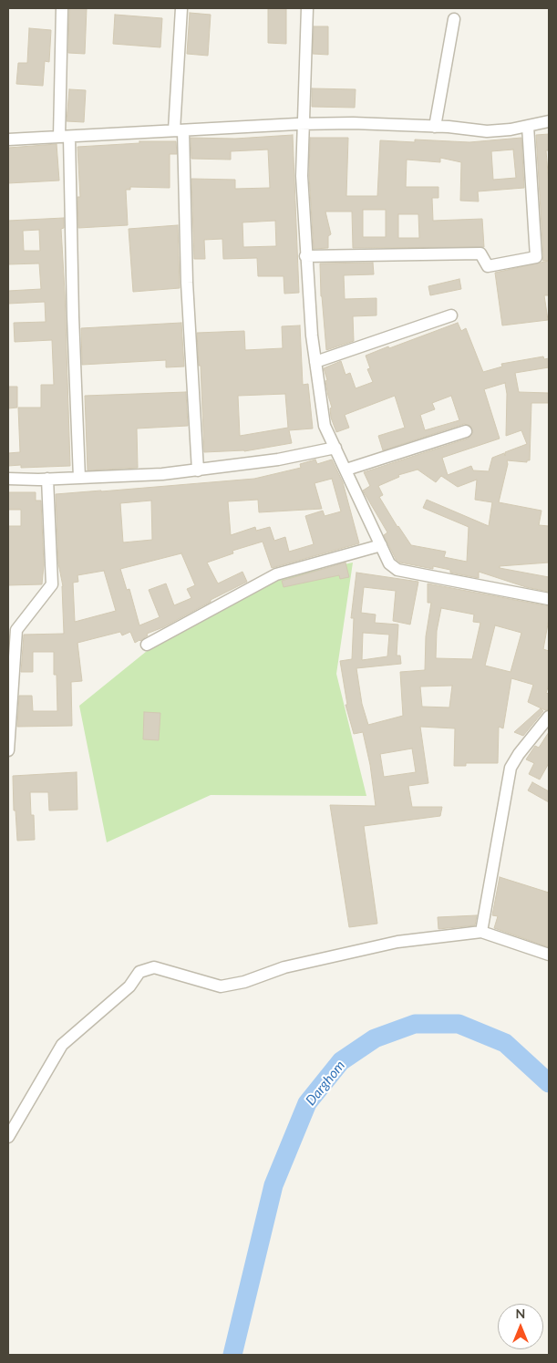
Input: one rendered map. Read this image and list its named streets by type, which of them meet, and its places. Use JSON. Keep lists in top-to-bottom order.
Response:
{
  "water": ["Darghоm"],
  "north": "top"
}
